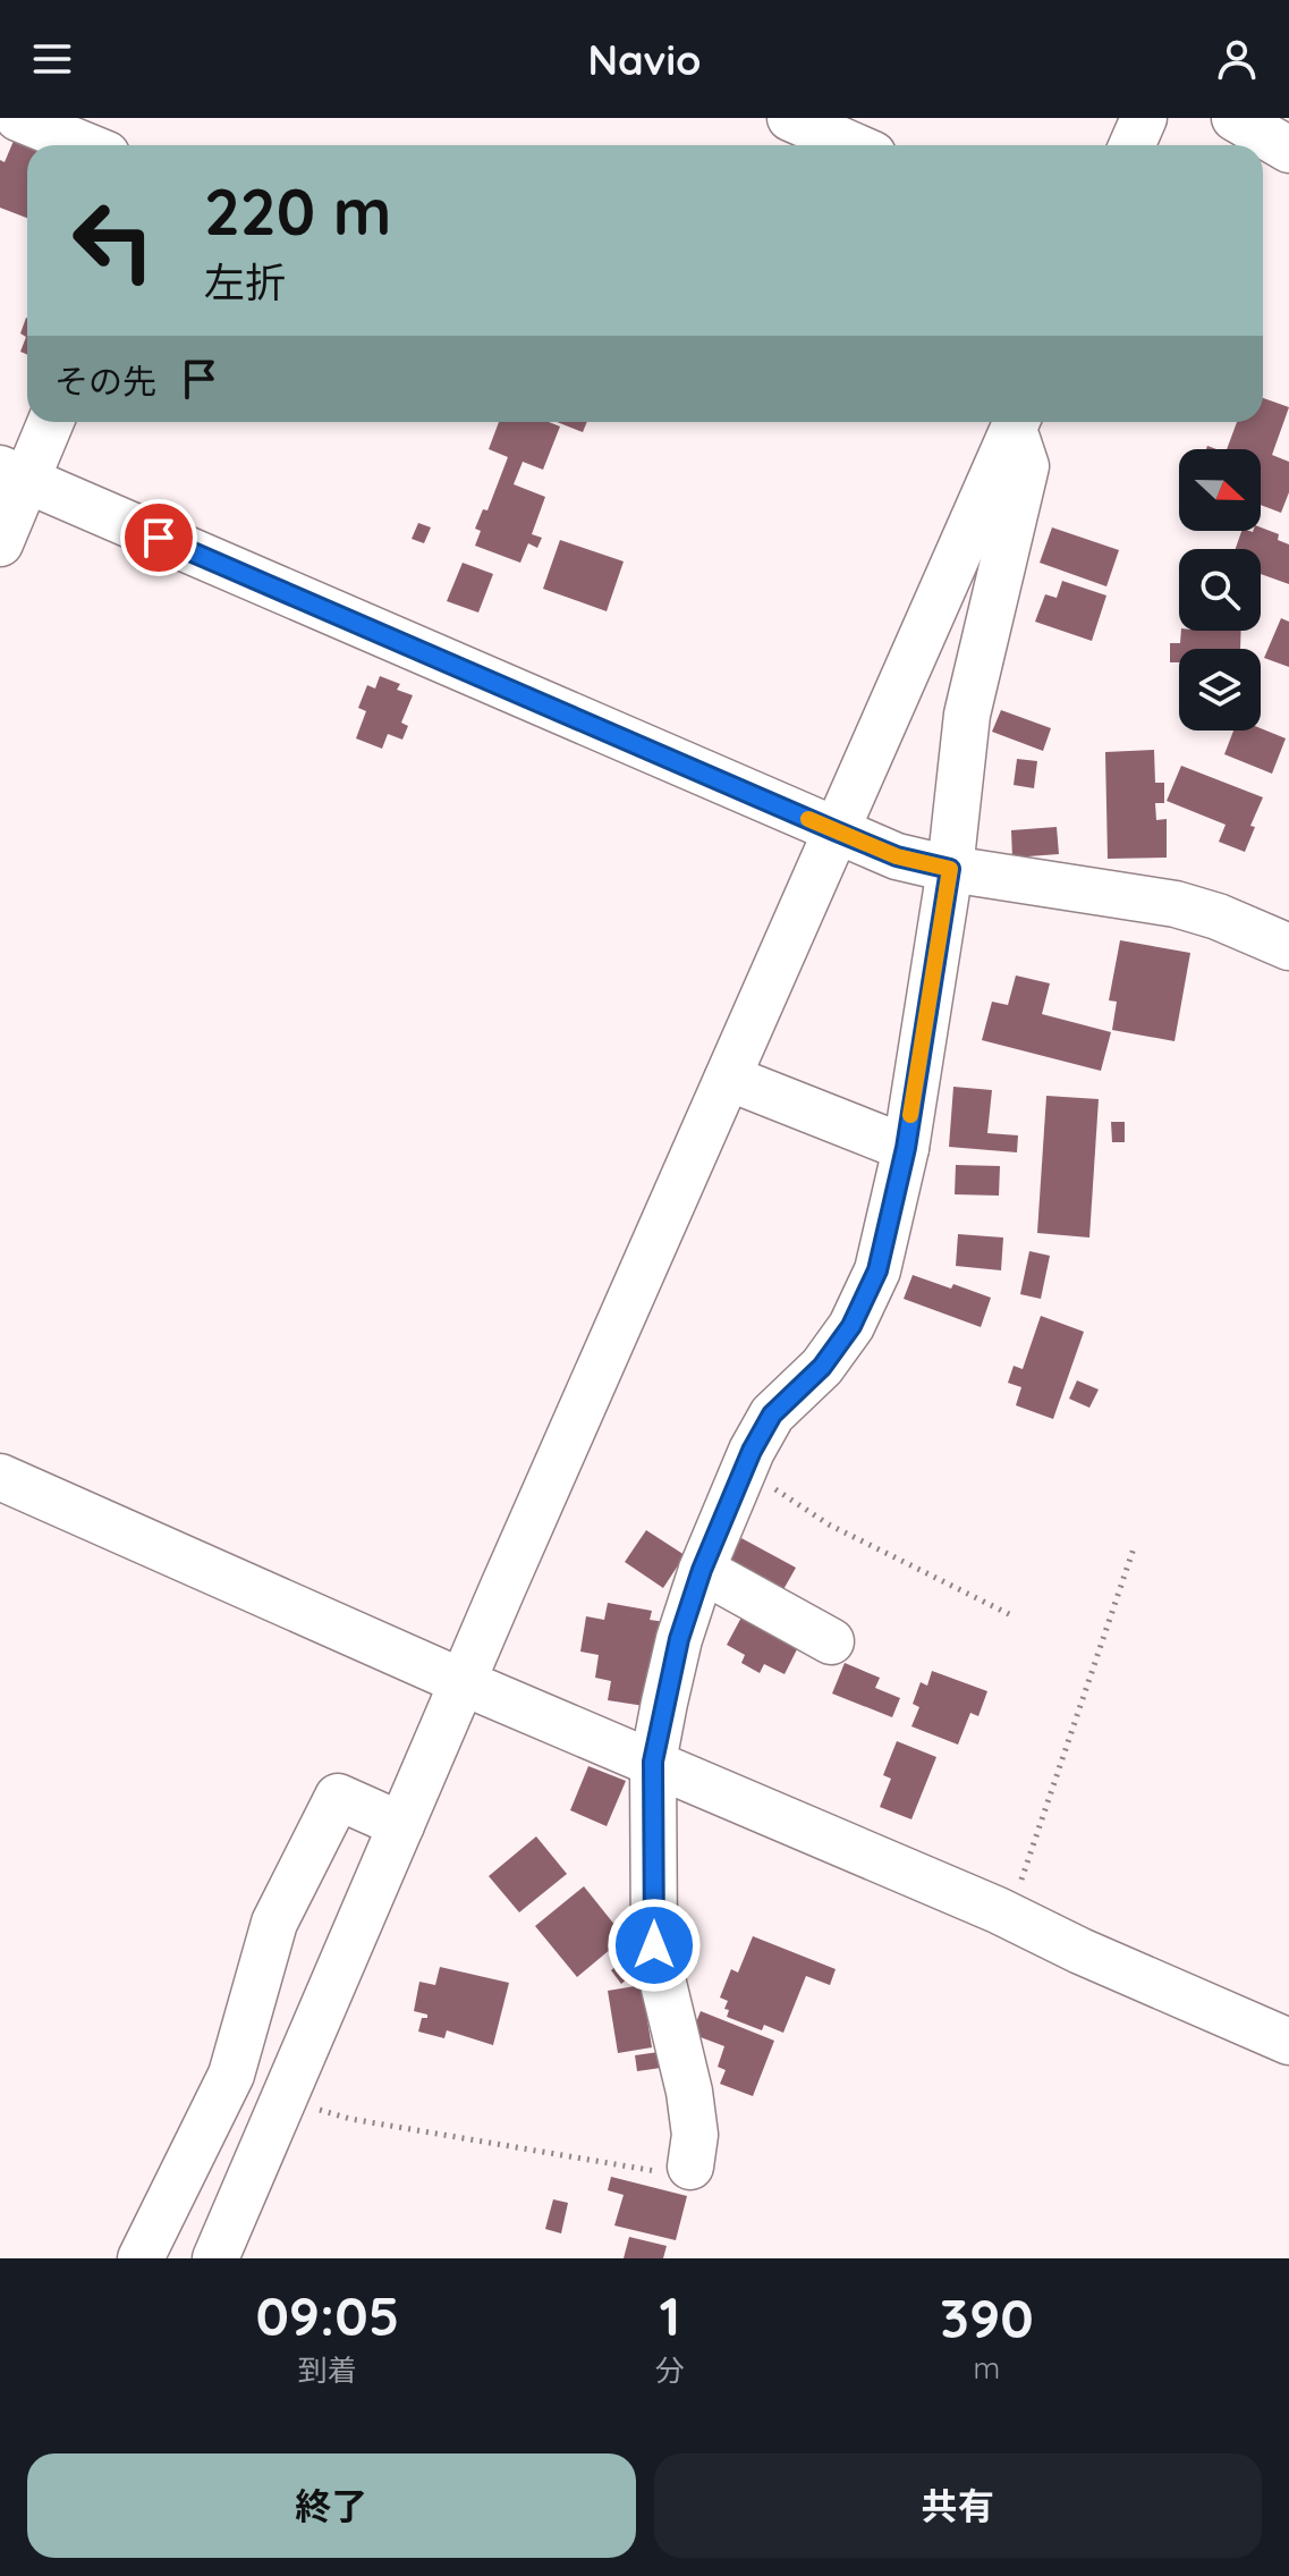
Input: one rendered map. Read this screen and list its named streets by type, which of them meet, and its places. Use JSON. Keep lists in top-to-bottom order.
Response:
{
  "north": "right",
  "page": {
    "header": "Navio",
    "turn": ["220 m", "左折"],
    "then": "その先",
    "eta": [
      "09:05",
      "到着",
      "1",
      "分",
      "390",
      "m"
    ],
    "buttons": ["終了", "共有"]
  }
}
